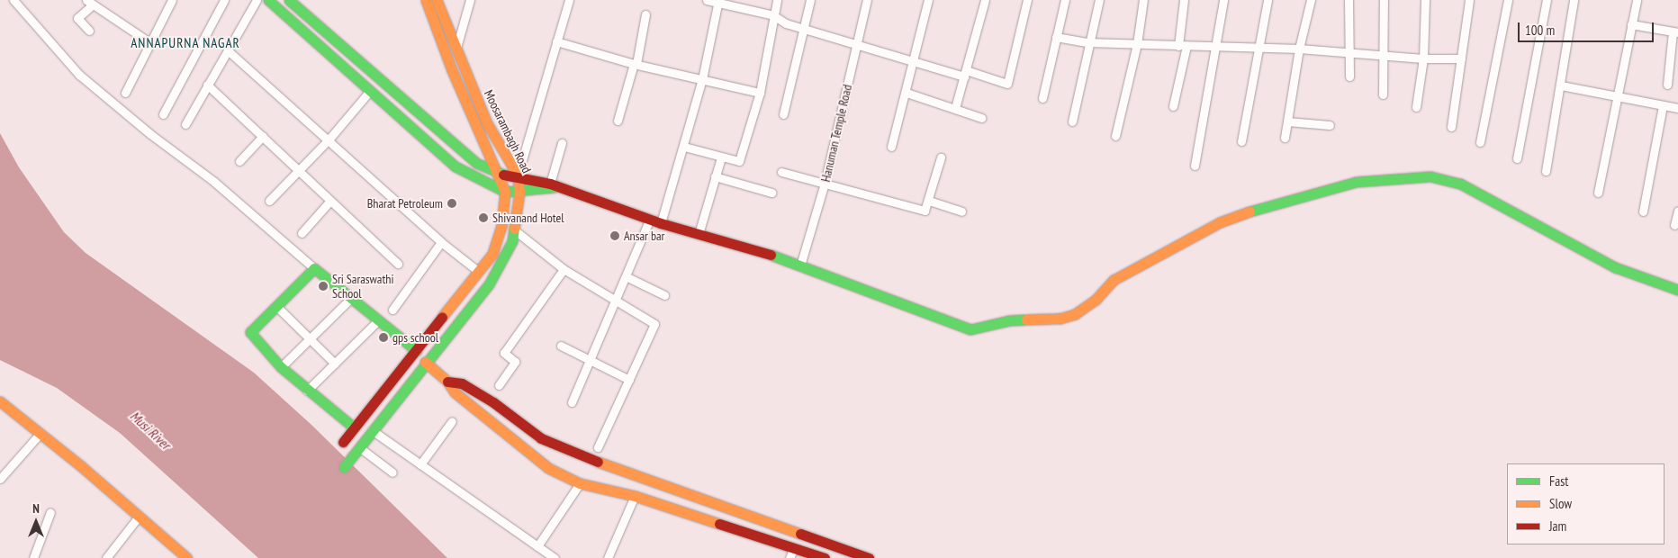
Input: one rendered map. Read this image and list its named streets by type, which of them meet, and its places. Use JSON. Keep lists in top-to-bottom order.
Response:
{
  "streets": {
    "street": ["Moosarambagh Road", "Hanuman Temple Road"]
  },
  "districts": ["ANNAPURNA NAGAR"],
  "water": ["Musi River"],
  "places": [
    "Bharat Petroleum",
    "Shivanand Hotel",
    "Ansar bar",
    "Sri Saraswathi School",
    "gps school"
  ],
  "legend": ["Fast", "Slow", "Jam"],
  "scale_bar": "100 m",
  "north": "top"
}
